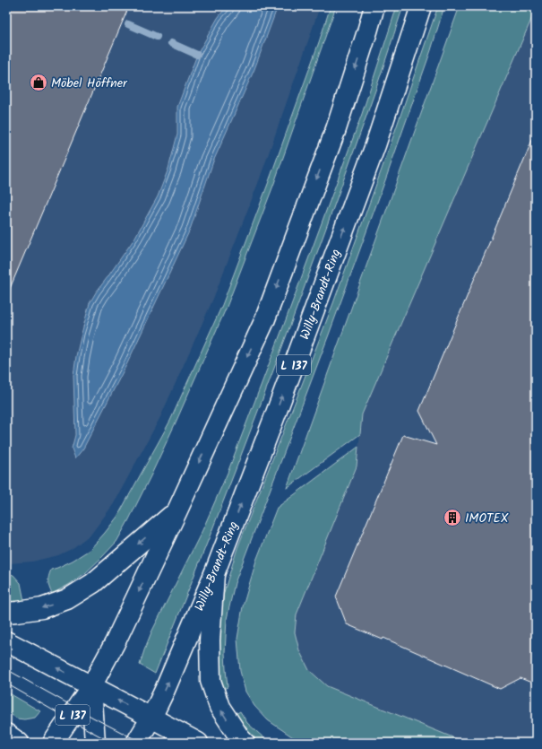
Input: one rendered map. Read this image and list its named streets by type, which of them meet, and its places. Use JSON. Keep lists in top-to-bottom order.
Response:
{
  "streets": {
    "main road": ["Willy-Brandt-Ring", "L 137"]
  },
  "crossings": [
    ["Willy-Brandt-Ring", "L 137"]
  ],
  "places": {
    "shop": ["Möbel Höffner"],
    "building": ["IMOTEX"]
  }
}
